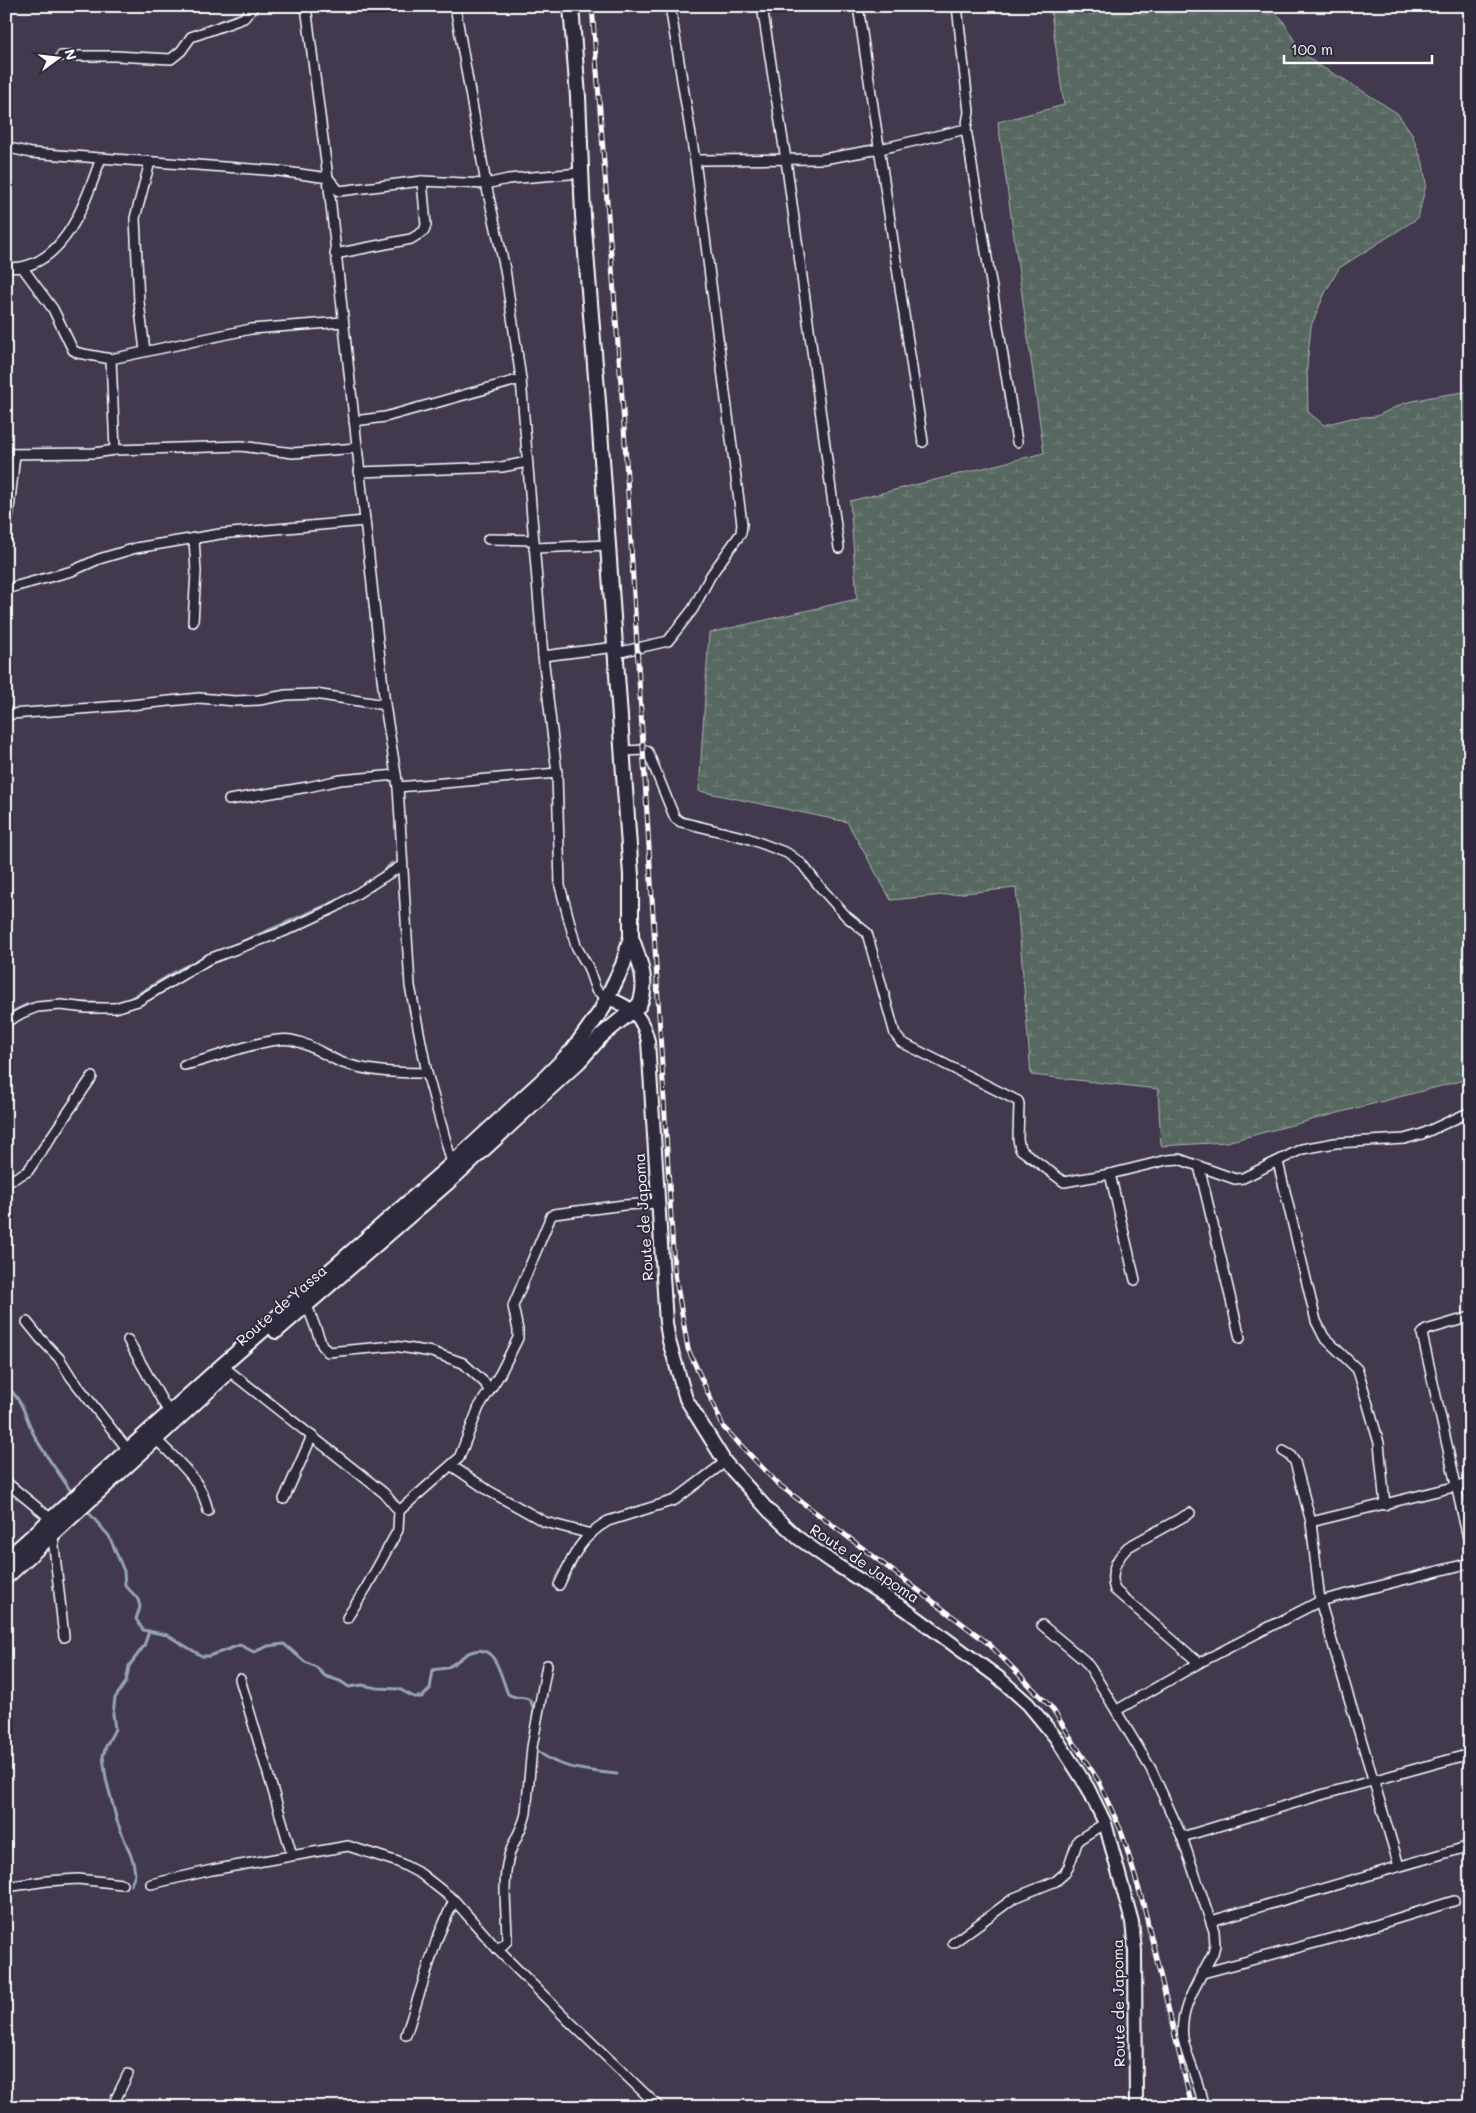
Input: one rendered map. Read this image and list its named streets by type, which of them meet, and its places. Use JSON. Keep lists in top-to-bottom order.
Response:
{
  "streets": {
    "main road": ["Route de Yassa"],
    "street": ["Route de Japoma"]
  },
  "scale_bar": "100 m",
  "north": "right"
}
